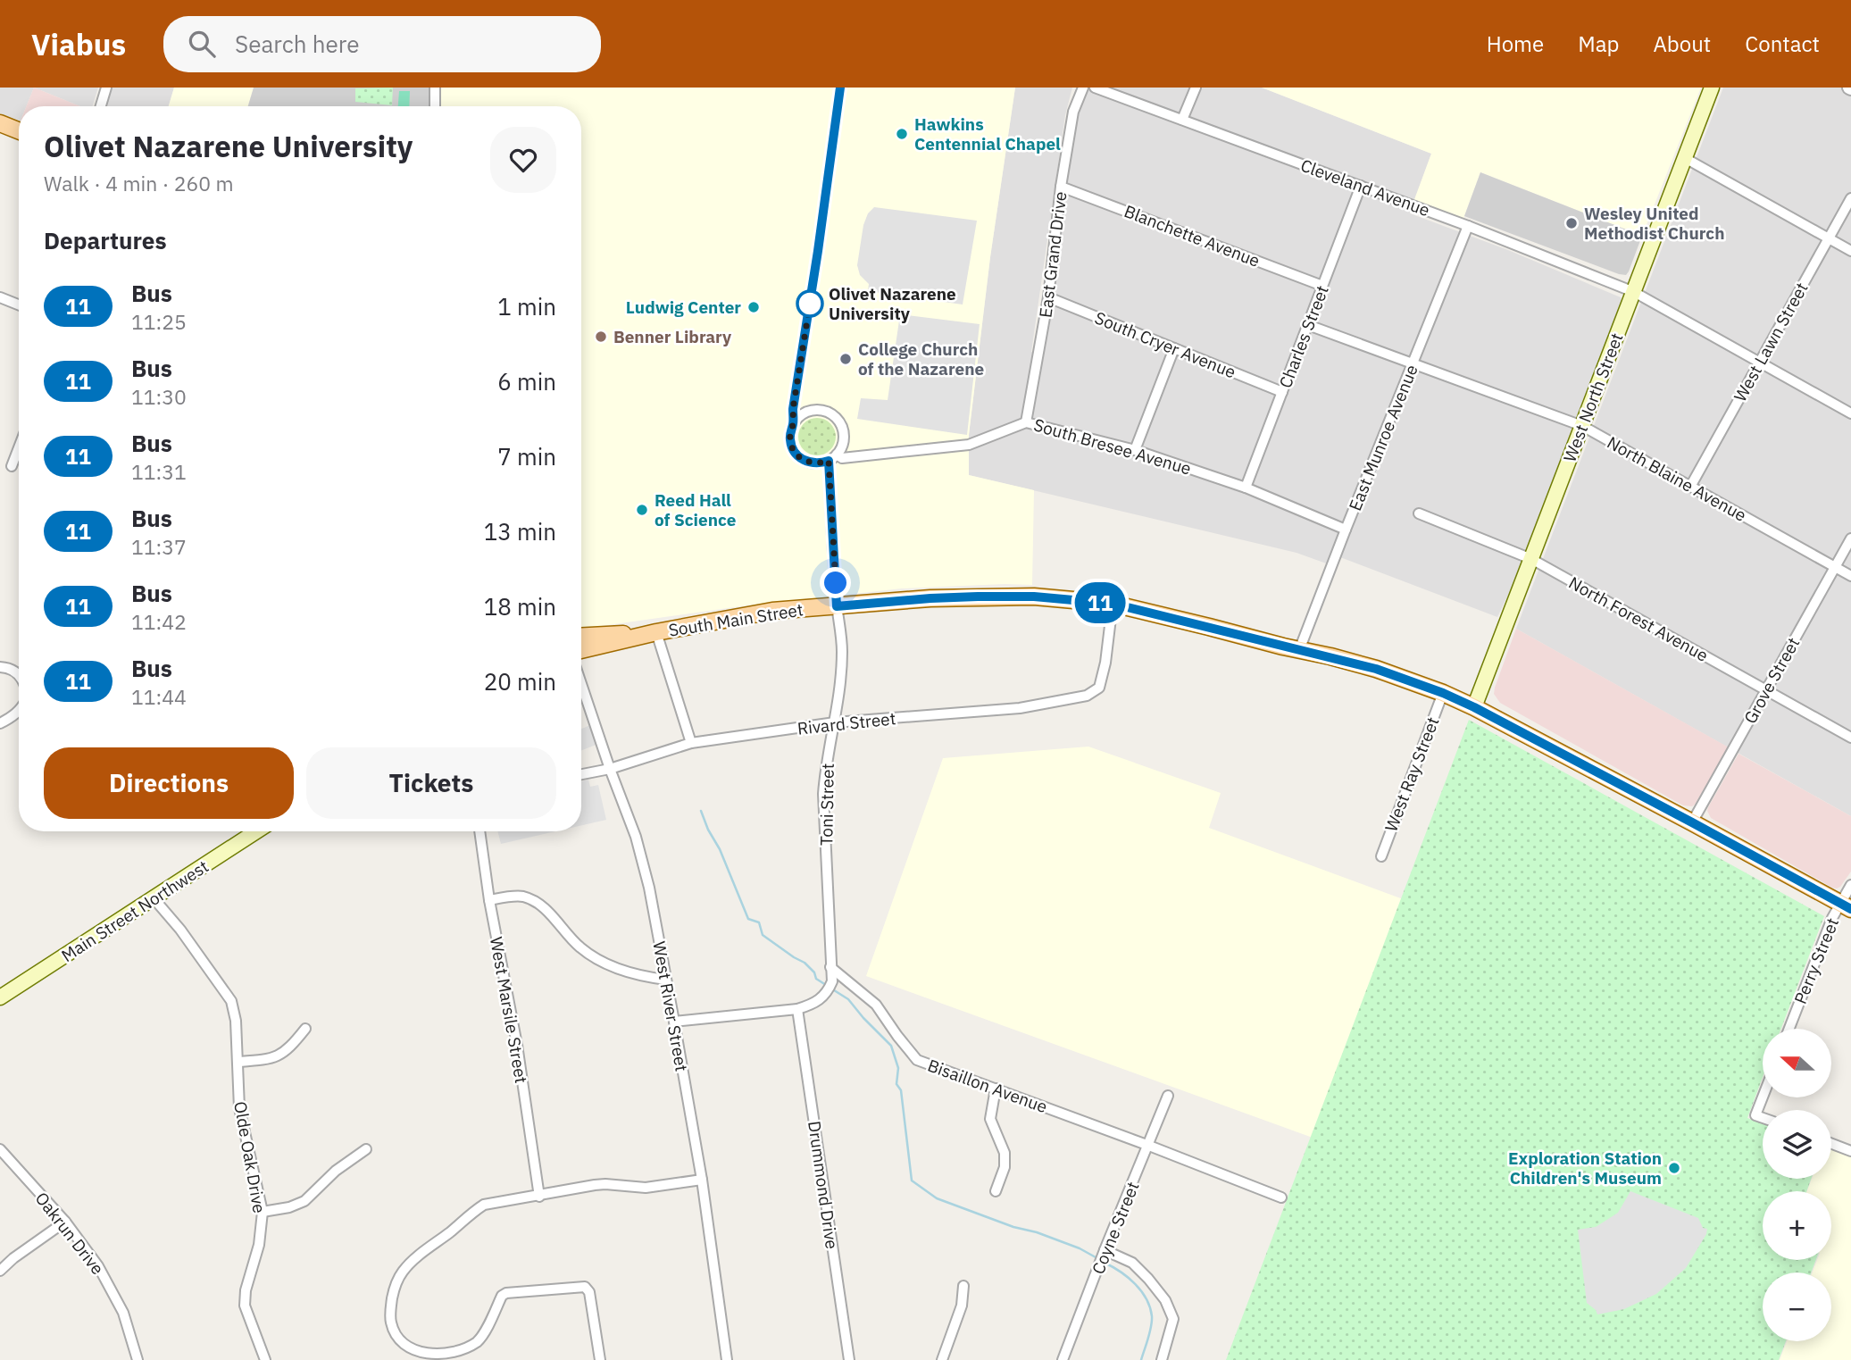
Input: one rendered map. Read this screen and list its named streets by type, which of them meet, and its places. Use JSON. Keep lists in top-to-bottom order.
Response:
{
  "streets": {
    "main road": ["West North Street", "South Main Street", "Main Street Northwest"],
    "street": [
      "Cleveland Avenue",
      "Blanchette Avenue",
      "East Grand Drive",
      "Charles Street",
      "West Lawn Street",
      "South Cryer Avenue",
      "East Munroe Avenue",
      "South Bresee Avenue",
      "North Blaine Avenue",
      "North Forest Avenue",
      "Grove Street",
      "Rivard Street",
      "West Ray Street",
      "Toni Street",
      "Perry Street",
      "West River Street",
      "West Marsile Street",
      "Bisaillon Avenue",
      "Olde Oak Drive",
      "Drummond Drive",
      "Coyne Street",
      "Oakrun Drive"
    ]
  },
  "crossings": [
    ["Cleveland Avenue", "Charles Street"],
    ["Cleveland Avenue", "West Lawn Street"],
    ["Cleveland Avenue", "West North Street"],
    ["Cleveland Avenue", "East Munroe Avenue"],
    ["Blanchette Avenue", "East Grand Drive"],
    ["Blanchette Avenue", "Charles Street"],
    ["East Grand Drive", "South Cryer Avenue"],
    ["East Grand Drive", "South Bresee Avenue"],
    ["Charles Street", "South Cryer Avenue"],
    ["Charles Street", "South Bresee Avenue"],
    ["Charles Street", "North Blaine Avenue"],
    ["West Lawn Street", "North Blaine Avenue"],
    ["West North Street", "North Blaine Avenue"],
    ["West North Street", "North Forest Avenue"],
    ["West North Street", "South Main Street"],
    ["East Munroe Avenue", "South Bresee Avenue"],
    ["East Munroe Avenue", "North Blaine Avenue"],
    ["East Munroe Avenue", "South Main Street"],
    ["South Bresee Avenue", "Toni Street"],
    ["North Blaine Avenue", "Grove Street"],
    ["North Forest Avenue", "Grove Street"],
    ["South Main Street", "Grove Street"],
    ["South Main Street", "Rivard Street"],
    ["South Main Street", "West Ray Street"],
    ["South Main Street", "Toni Street"],
    ["South Main Street", "Perry Street"],
    ["Rivard Street", "Toni Street"],
    ["Rivard Street", "West River Street"],
    ["Toni Street", "Bisaillon Avenue"],
    ["Main Street Northwest", "Olde Oak Drive"],
    ["Bisaillon Avenue", "Coyne Street"]
  ],
  "places": [
    "Hawkins Centennial Chapel",
    "Wesley United Methodist Church",
    "Olivet Nazarene University",
    "Ludwig Center",
    "Benner Library",
    "College Church of the Nazarene",
    "Reed Hall of Science",
    "Exploration Station Children's Museum"
  ],
  "lines": ["bus line 11"],
  "north": "left",
  "page": {
    "header": "Viabus",
    "search": "Search here",
    "nav": [
      "Home",
      "Map",
      "About",
      "Contact"
    ],
    "on_map": "11",
    "heading": [
      ["Olivet Nazarene University", "Walk · 4 min · 260 m"],
      "Departures"
    ],
    "list": [
      {
        "mark": "11",
        "name": "Bus",
        "note": "11:25",
        "value": "1 min"
      },
      {
        "mark": "11",
        "name": "Bus",
        "note": "11:30",
        "value": "6 min"
      },
      {
        "mark": "11",
        "name": "Bus",
        "note": "11:31",
        "value": "7 min"
      },
      {
        "mark": "11",
        "name": "Bus",
        "note": "11:37",
        "value": "13 min"
      },
      {
        "mark": "11",
        "name": "Bus",
        "note": "11:42",
        "value": "18 min"
      },
      {
        "mark": "11",
        "name": "Bus",
        "note": "11:44",
        "value": "20 min"
      }
    ],
    "buttons": ["Directions", "Tickets"],
    "map_buttons": ["+", "−"]
  }
}
